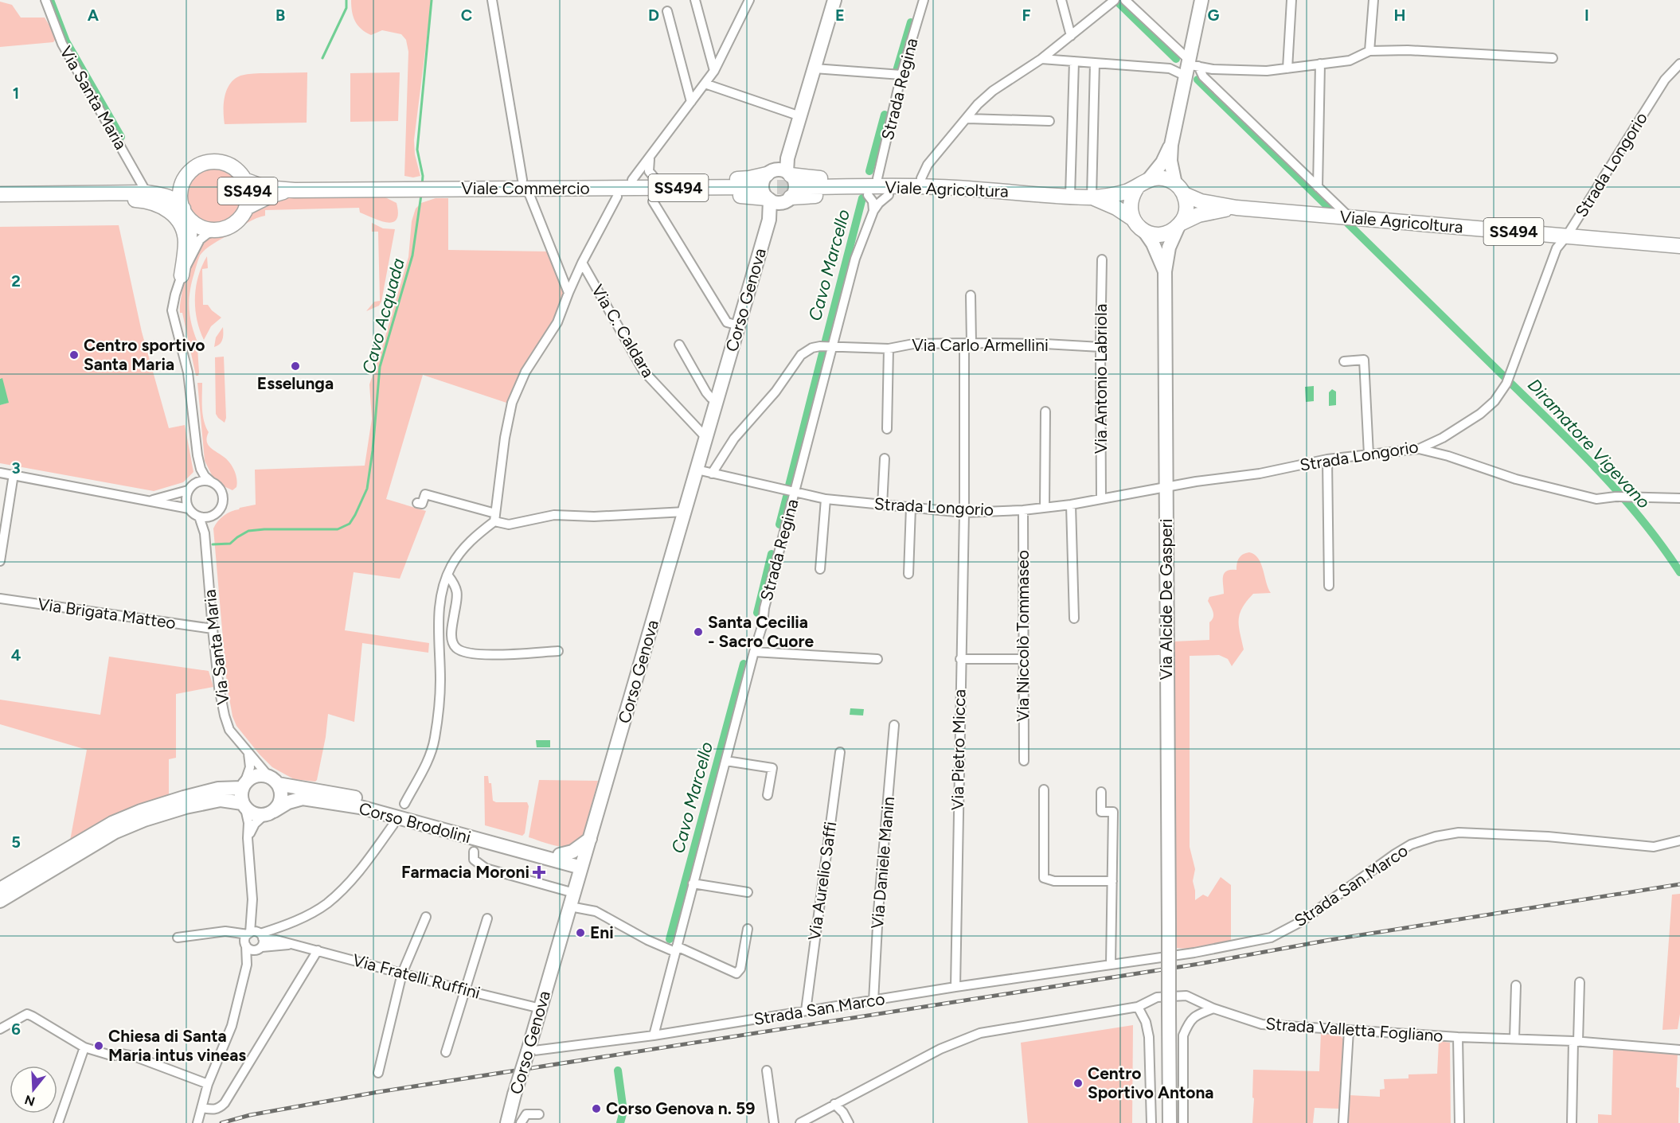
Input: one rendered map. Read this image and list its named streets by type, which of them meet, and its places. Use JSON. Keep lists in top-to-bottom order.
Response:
{
  "streets": {
    "main road": [
      "SS494",
      "Viale Commercio",
      "Viale Agricoltura",
      "Corso Genova",
      "Via Alcide De Gasperi",
      "Corso Brodolini"
    ],
    "street": [
      "Strada Regina",
      "Via Santa Maria",
      "Strada Longorio",
      "Via C. Caldara",
      "Via Carlo Armellini",
      "Via Antonio Labriola",
      "Via Brigata Matteo",
      "Via Niccolò Tommaseo",
      "Via Pietro Micca",
      "Via Daniele Manin",
      "Via Aurelio Saffi",
      "Strada San Marco",
      "Via Fratelli Ruffini",
      "Strada Valletta Fogliano"
    ]
  },
  "crossings": [
    ["Strada Regina", "Strada Longorio"],
    ["Strada Regina", "Via Carlo Armellini"],
    ["Strada Regina", "Strada San Marco"],
    ["Via Santa Maria", "SS494"],
    ["Via Santa Maria", "Viale Commercio"],
    ["Via Santa Maria", "Via Brigata Matteo"],
    ["Via Santa Maria", "Corso Brodolini"],
    ["Strada Longorio", "Viale Agricoltura"],
    ["Strada Longorio", "Corso Genova"],
    ["Strada Longorio", "Via Carlo Armellini"],
    ["Strada Longorio", "Via Antonio Labriola"],
    ["Strada Longorio", "Via Alcide De Gasperi"],
    ["Strada Longorio", "Via Niccolò Tommaseo"],
    ["Strada Longorio", "Via Pietro Micca"],
    ["SS494", "Viale Commercio"],
    ["Viale Agricoltura", "Corso Genova"],
    ["Viale Agricoltura", "Via Alcide De Gasperi"],
    ["Corso Genova", "Via C. Caldara"],
    ["Corso Genova", "Corso Brodolini"],
    ["Corso Genova", "Strada San Marco"],
    ["Corso Genova", "Via Fratelli Ruffini"],
    ["Via Carlo Armellini", "Via Antonio Labriola"],
    ["Via Pietro Micca", "Strada San Marco"],
    ["Via Daniele Manin", "Strada San Marco"],
    ["Via Aurelio Saffi", "Strada San Marco"]
  ],
  "water": ["Cavo Marcello", "Cavo Acquada", "Diramatore Vigevano"],
  "places": {
    "other": [
      "Centro sportivo Santa Maria",
      "Esselunga",
      "Santa Cecilia - Sacro Cuore",
      "Eni",
      "Chiesa di Santa Maria intus vineas",
      "Centro Sportivo Antona",
      "Corso Genova n. 59"
    ],
    "health": ["Farmacia Moroni"]
  },
  "north": "bottom",
  "grid": {
    "columns": [
      "A",
      "B",
      "C",
      "D",
      "E",
      "F",
      "G",
      "H",
      "I"
    ],
    "rows": [
      "1",
      "2",
      "3",
      "4",
      "5",
      "6"
    ]
  }
}
